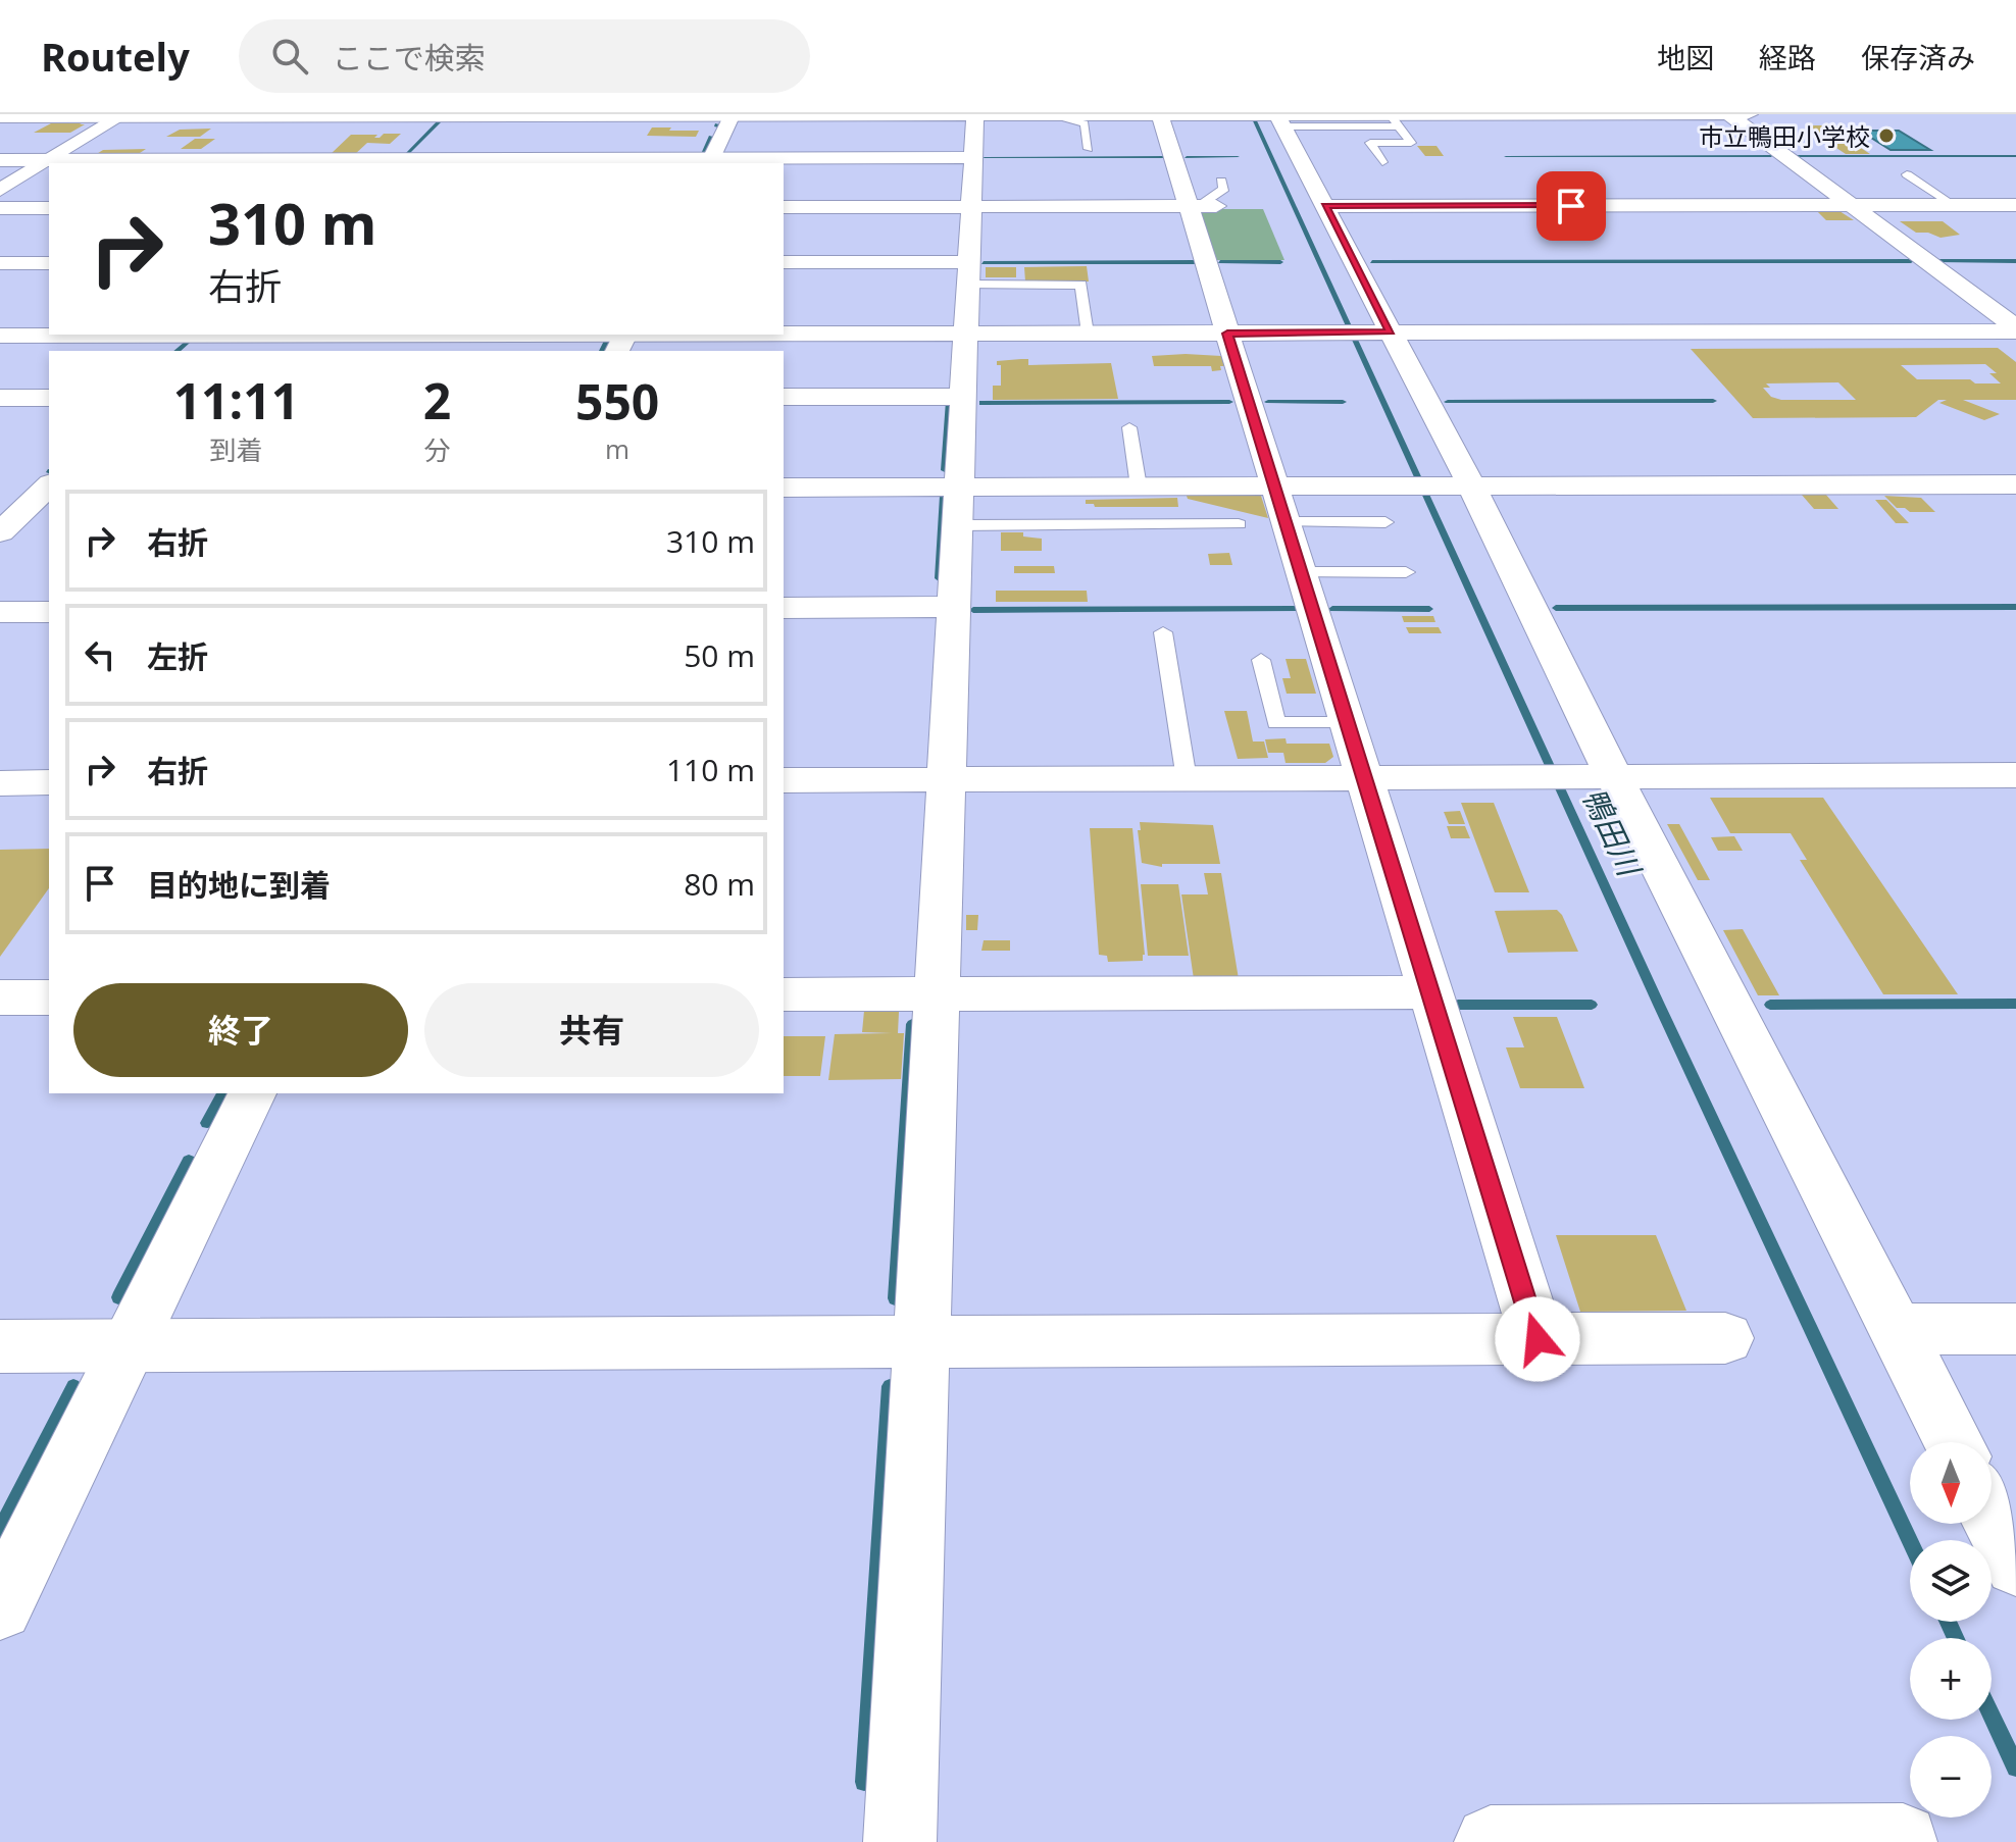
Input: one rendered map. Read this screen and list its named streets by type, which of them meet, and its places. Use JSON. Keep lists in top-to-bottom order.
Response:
{
  "water": ["鴨田川"],
  "places": ["市立鴨田小学校"],
  "north": "bottom",
  "page": {
    "header": "Routely",
    "search": "ここで検索",
    "nav": ["地図", "経路", "保存済み"],
    "turn": ["310 m", "右折"],
    "eta": [
      "11:11",
      "到着",
      "2",
      "分",
      "550",
      "m"
    ],
    "list": [
      {
        "name": "右折",
        "value": "310 m"
      },
      {
        "name": "左折",
        "value": "50 m"
      },
      {
        "name": "右折",
        "value": "110 m"
      },
      {
        "name": "目的地に到着",
        "value": "80 m"
      }
    ],
    "buttons": ["終了", "共有"],
    "map_buttons": ["+", "−"]
  }
}
